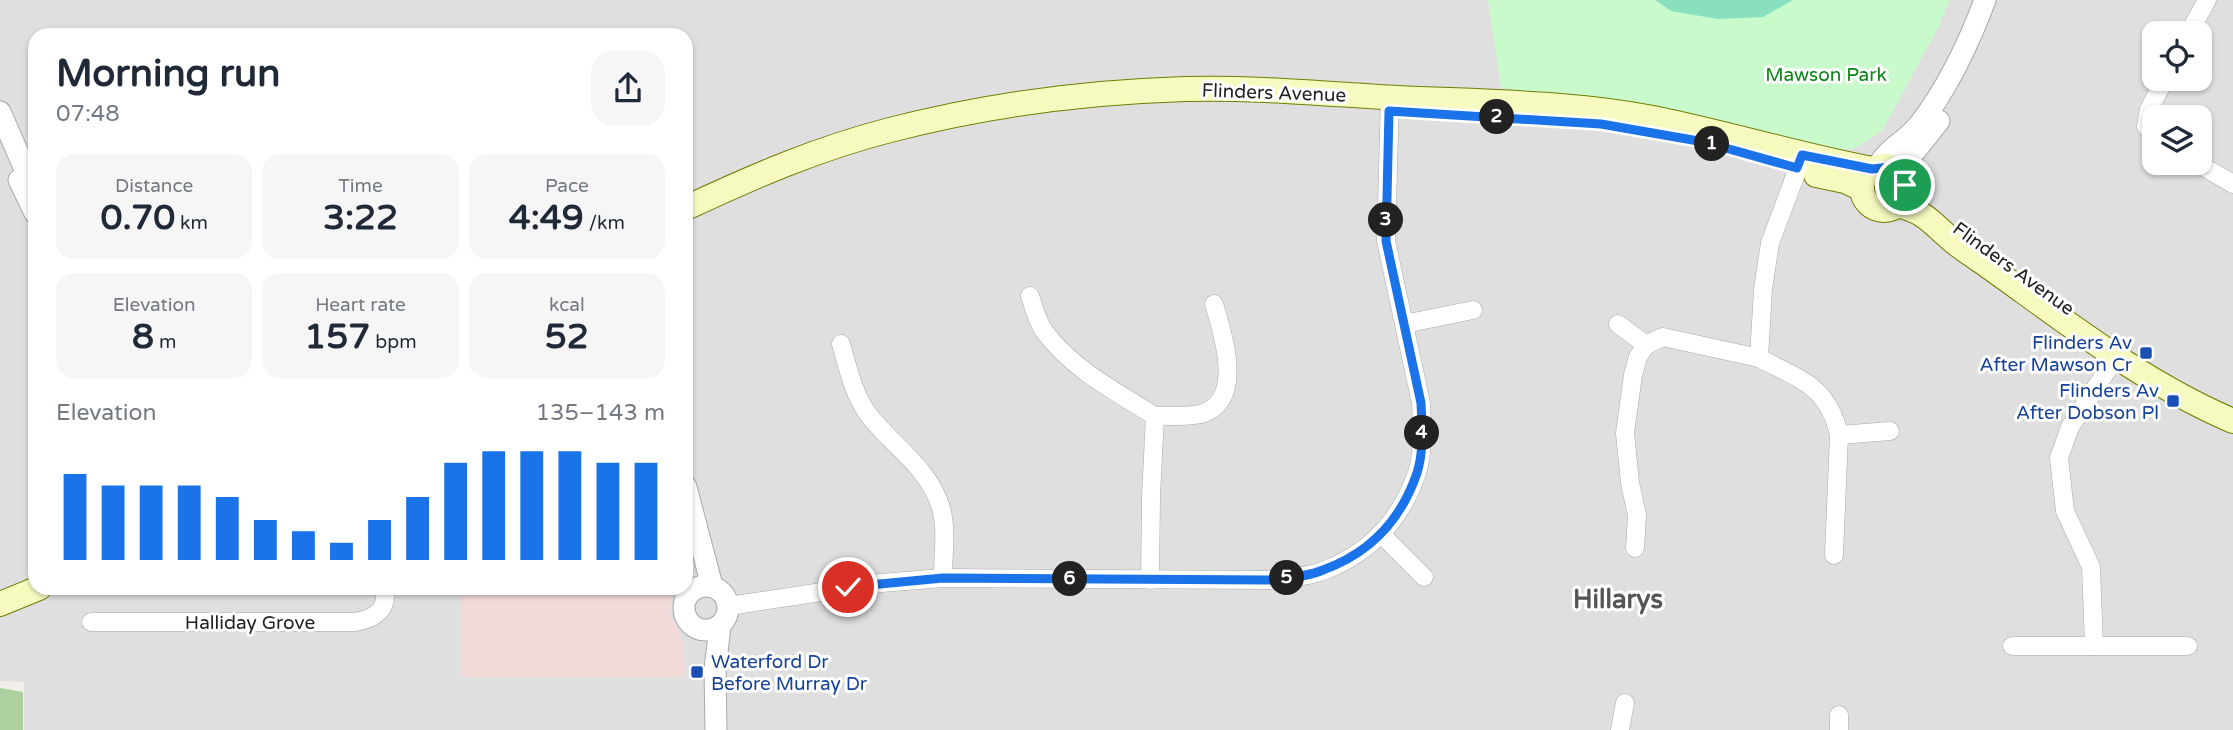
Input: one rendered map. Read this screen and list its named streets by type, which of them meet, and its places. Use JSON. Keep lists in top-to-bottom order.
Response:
{
  "streets": {
    "main road": ["Flinders Avenue"],
    "street": ["Halliday Grove"]
  },
  "districts": ["Hillarys"],
  "parks": ["Mawson Park"],
  "places": {
    "transit": ["Flinders Av After Mawson Cr", "Flinders Av After Dobson Pl", "Waterford Dr Before Murray Dr"]
  },
  "page": {
    "heading": ["Morning run", "07:48"],
    "pins": [
      "2",
      "1",
      "3",
      "4",
      "5",
      "6"
    ],
    "stats": [
      ["Distance", "0.70 km"],
      ["Time", "3:22"],
      ["Pace", "4:49 /km"],
      ["Elevation", "8 m"],
      ["Heart rate", "157 bpm"],
      ["kcal", "52"]
    ],
    "chart": ["Elevation", "135–143 m"]
  }
}
